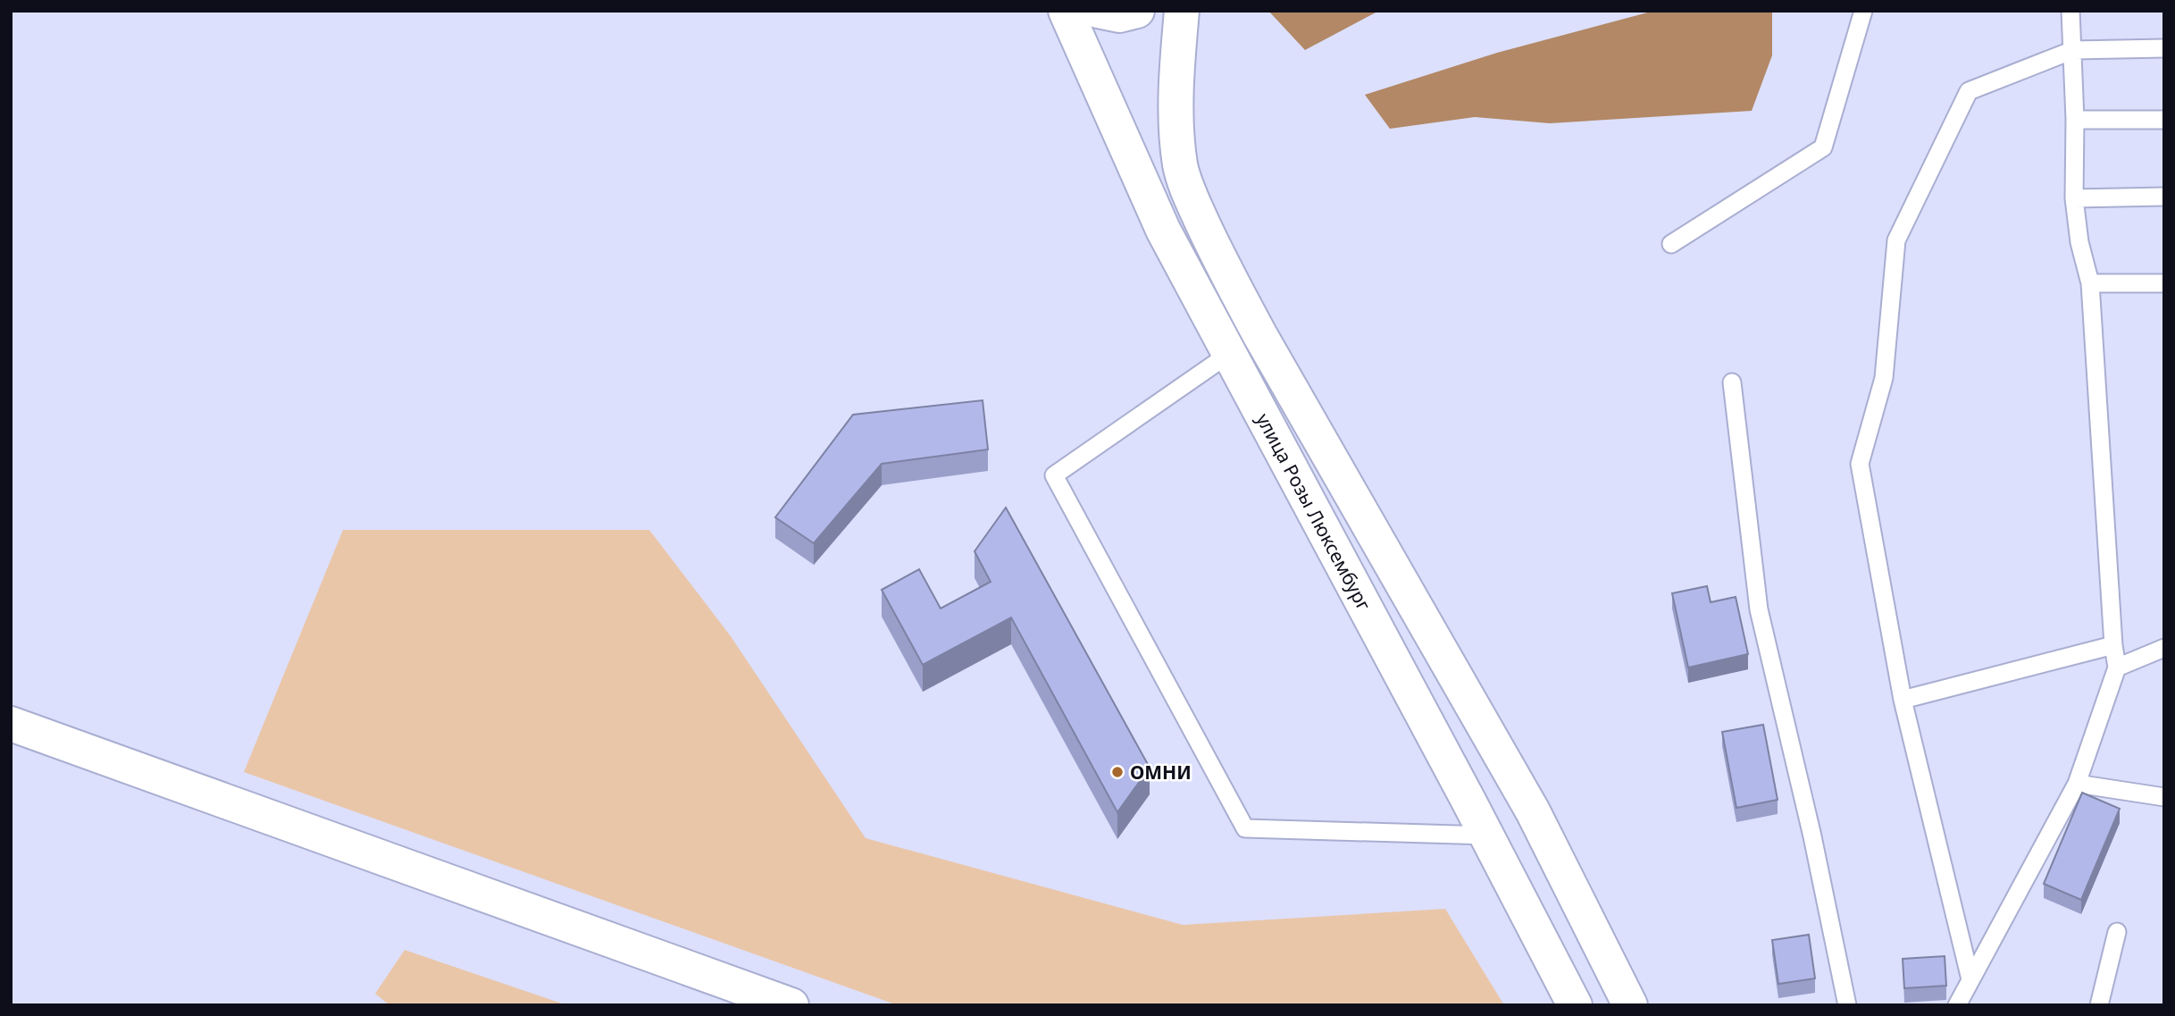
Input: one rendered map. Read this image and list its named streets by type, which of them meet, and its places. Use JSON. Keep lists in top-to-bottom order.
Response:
{
  "streets": {
    "main road": ["улица Розы Люксембург"]
  },
  "places": ["ОМНИ"]
}
